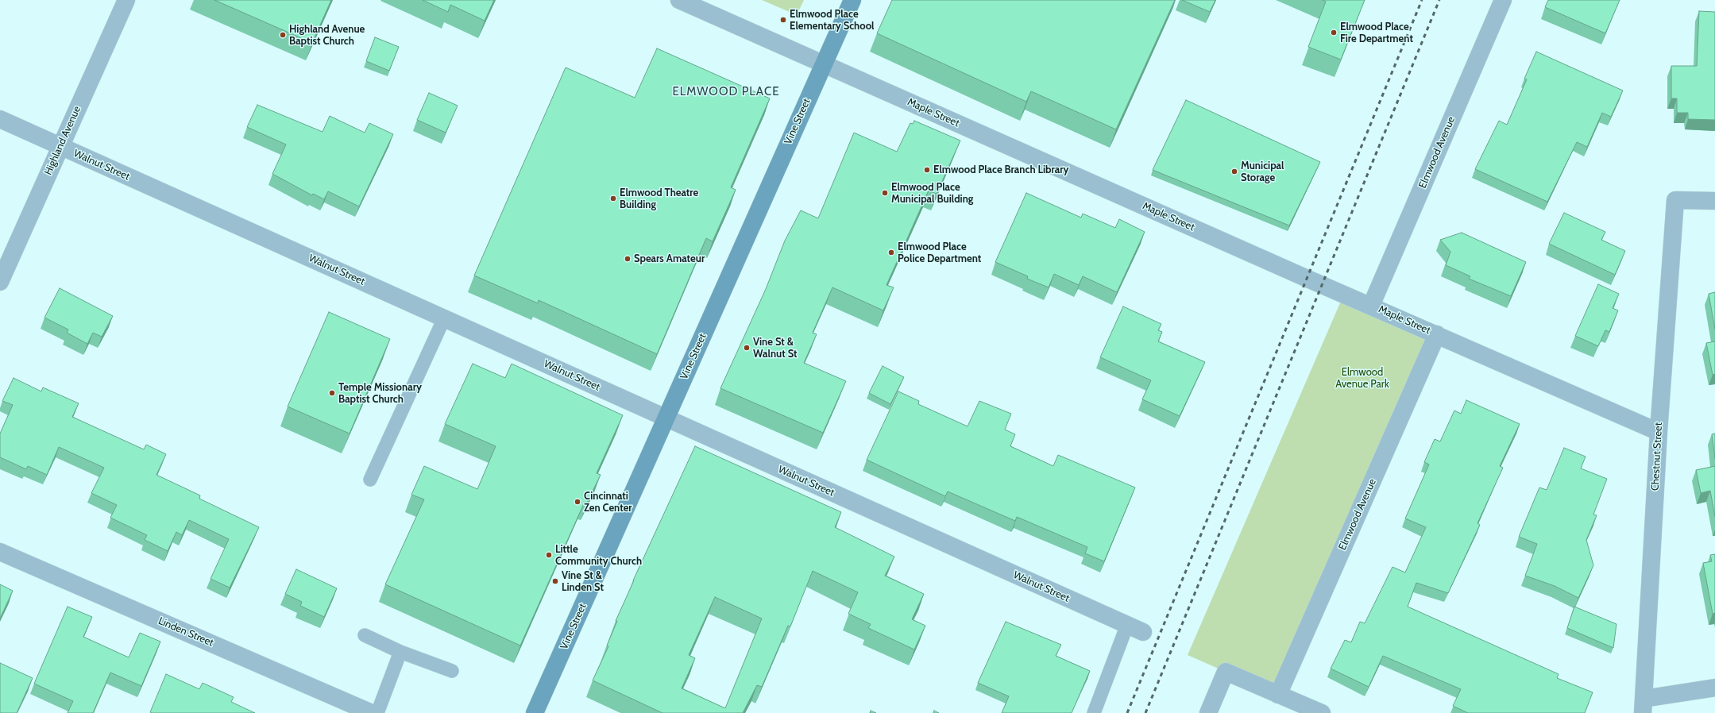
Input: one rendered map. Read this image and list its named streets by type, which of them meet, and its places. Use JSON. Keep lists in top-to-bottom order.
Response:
{
  "streets": {
    "main road": ["Vine Street"],
    "street": [
      "Maple Street",
      "Highland Avenue",
      "Elmwood Avenue",
      "Walnut Street",
      "Chestnut Street",
      "Linden Street"
    ]
  },
  "crossings": [
    ["Maple Street", "Vine Street"],
    ["Maple Street", "Elmwood Avenue"],
    ["Maple Street", "Chestnut Street"],
    ["Vine Street", "Walnut Street"],
    ["Highland Avenue", "Walnut Street"]
  ],
  "districts": ["ELMWOOD PLACE"],
  "parks": ["Elmwood Avenue Park"],
  "places": [
    "Elmwood Place Elementary School",
    "Elmwood Place Fire Department",
    "Highland Avenue Baptist Church",
    "Elmwood Place Branch Library",
    "Municipal Storage",
    "Elmwood Place Municipal Building",
    "Elmwood Theatre Building",
    "Elmwood Place Police Department",
    "Spears Amateur",
    "Vine St & Walnut St",
    "Temple Missionary Baptist Church",
    "Cincinnati Zen Center",
    "Little Community Church",
    "Vine St & Linden St"
  ]
}
